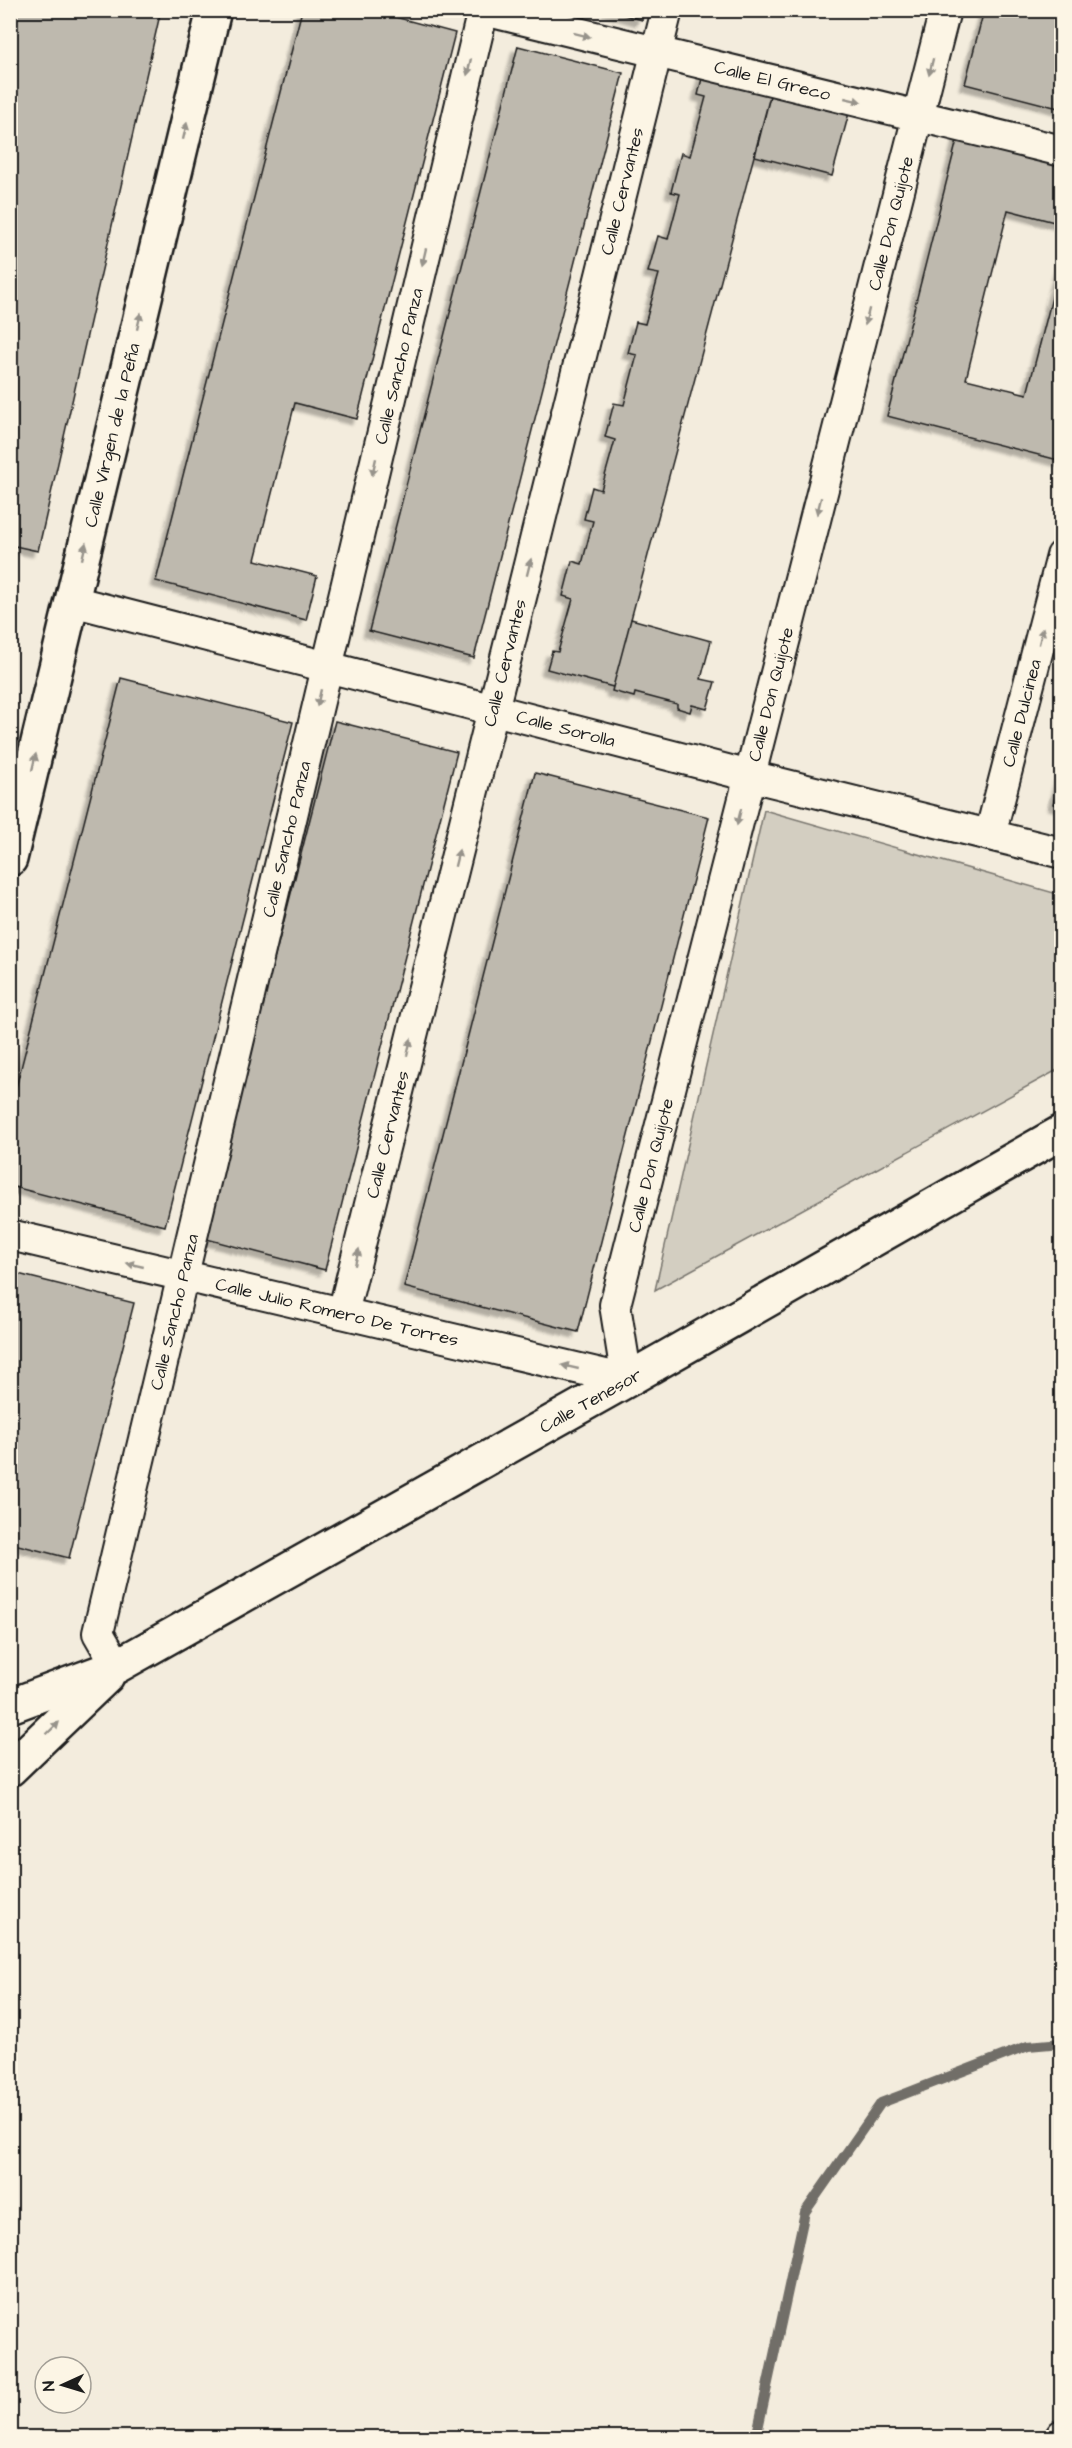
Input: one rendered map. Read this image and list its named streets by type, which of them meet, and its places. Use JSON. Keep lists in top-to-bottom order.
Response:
{
  "streets": {
    "street": [
      "Calle El Greco",
      "Calle Cervantes",
      "Calle Don Quijote",
      "Calle Sancho Panza",
      "Calle Virgen de la Peña",
      "Calle Dulcinea",
      "Calle Sorolla",
      "Calle Julio Romero De Torres",
      "Calle Tenesor"
    ]
  },
  "crossings": [
    ["Calle El Greco", "Calle Cervantes"],
    ["Calle El Greco", "Calle Don Quijote"],
    ["Calle El Greco", "Calle Sancho Panza"],
    ["Calle Cervantes", "Calle Sorolla"],
    ["Calle Cervantes", "Calle Julio Romero De Torres"],
    ["Calle Don Quijote", "Calle Sorolla"],
    ["Calle Don Quijote", "Calle Julio Romero De Torres"],
    ["Calle Don Quijote", "Calle Tenesor"],
    ["Calle Sancho Panza", "Calle Sorolla"],
    ["Calle Sancho Panza", "Calle Julio Romero De Torres"],
    ["Calle Sancho Panza", "Calle Tenesor"],
    ["Calle Virgen de la Peña", "Calle Sorolla"],
    ["Calle Dulcinea", "Calle Sorolla"],
    ["Calle Julio Romero De Torres", "Calle Tenesor"]
  ],
  "one_way": [
    "Calle El Greco",
    "Calle Cervantes",
    "Calle Don Quijote",
    "Calle Sancho Panza",
    "Calle Virgen de la Peña",
    "Calle Dulcinea",
    "Calle Julio Romero De Torres"
  ],
  "north": "left"
}
